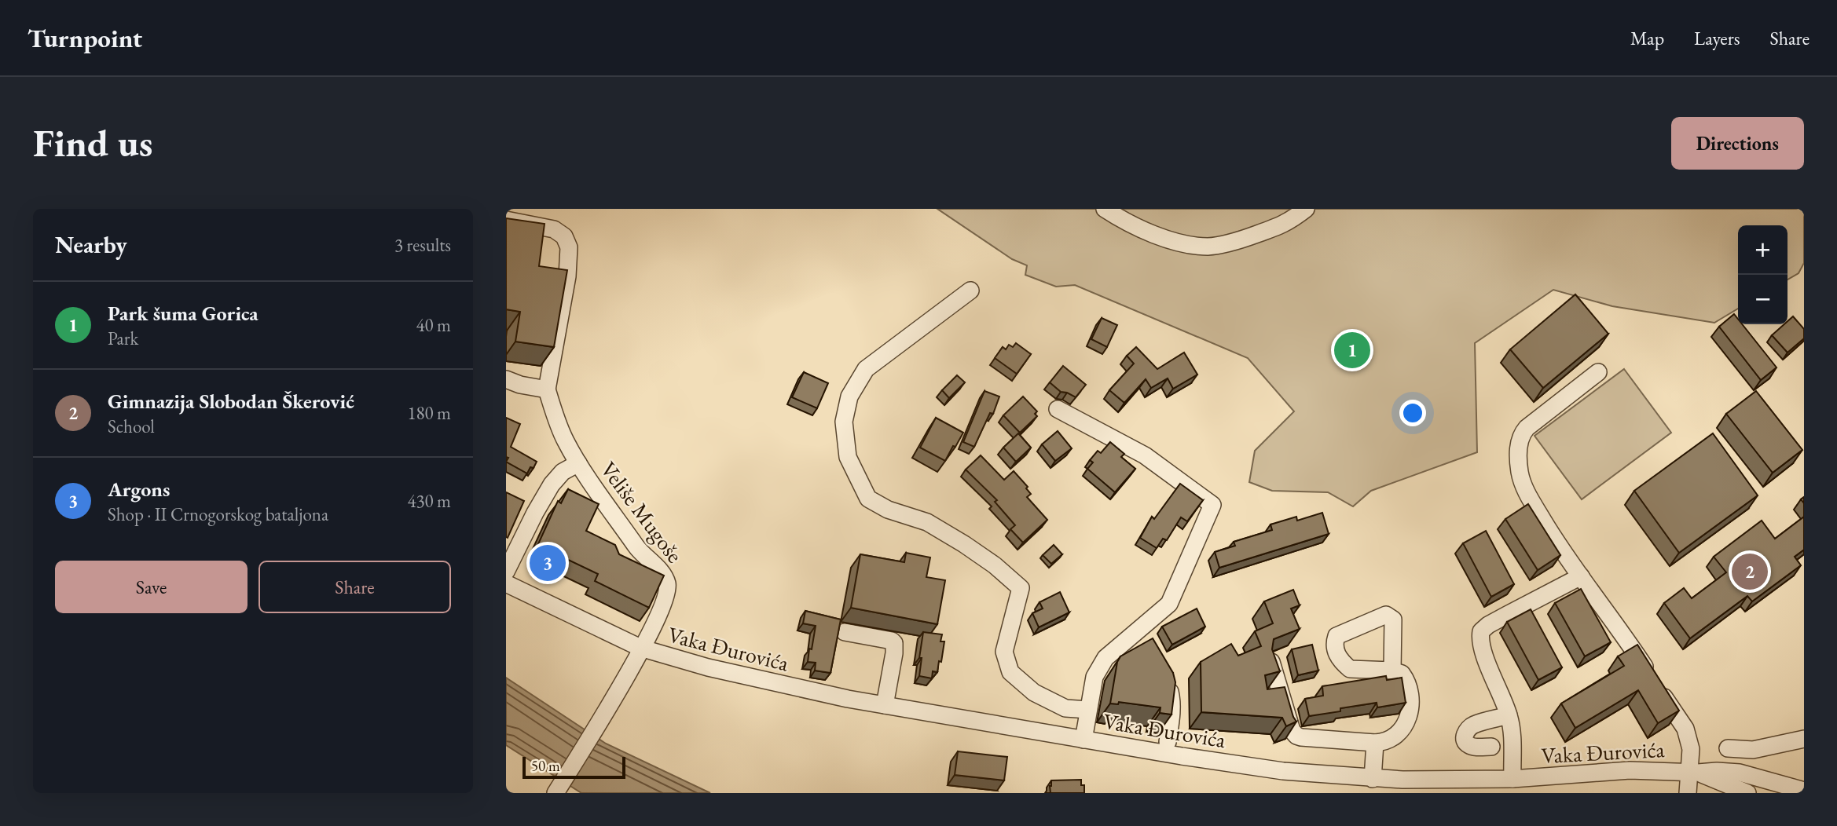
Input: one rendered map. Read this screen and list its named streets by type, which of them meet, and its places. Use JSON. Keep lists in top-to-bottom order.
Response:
{
  "streets": {
    "street": ["Veliše Mugoše", "Vaka Đurovića"]
  },
  "crossings": [
    ["Veliše Mugoše", "Vaka Đurovića"]
  ],
  "scale_bar": "50 m",
  "page": {
    "header": "Turnpoint",
    "nav": ["Map", "Layers", "Share"],
    "buttons": [
      "Directions",
      ["Save", "Share"]
    ],
    "title": "Find us",
    "heading": ["Nearby", "3 results"],
    "map_buttons": ["+", "−"],
    "list": [
      {
        "mark": "1",
        "name": "Park šuma Gorica",
        "note": "Park",
        "value": "40 m"
      },
      {
        "mark": "2",
        "name": "Gimnazija Slobodan Škerović",
        "note": "School",
        "value": "180 m"
      },
      {
        "mark": "3",
        "name": "Argons",
        "note": "Shop · II Crnogorskog bataljona",
        "value": "430 m"
      }
    ],
    "pins": ["1", "3", "2"],
    "scale": "50 m"
  }
}
